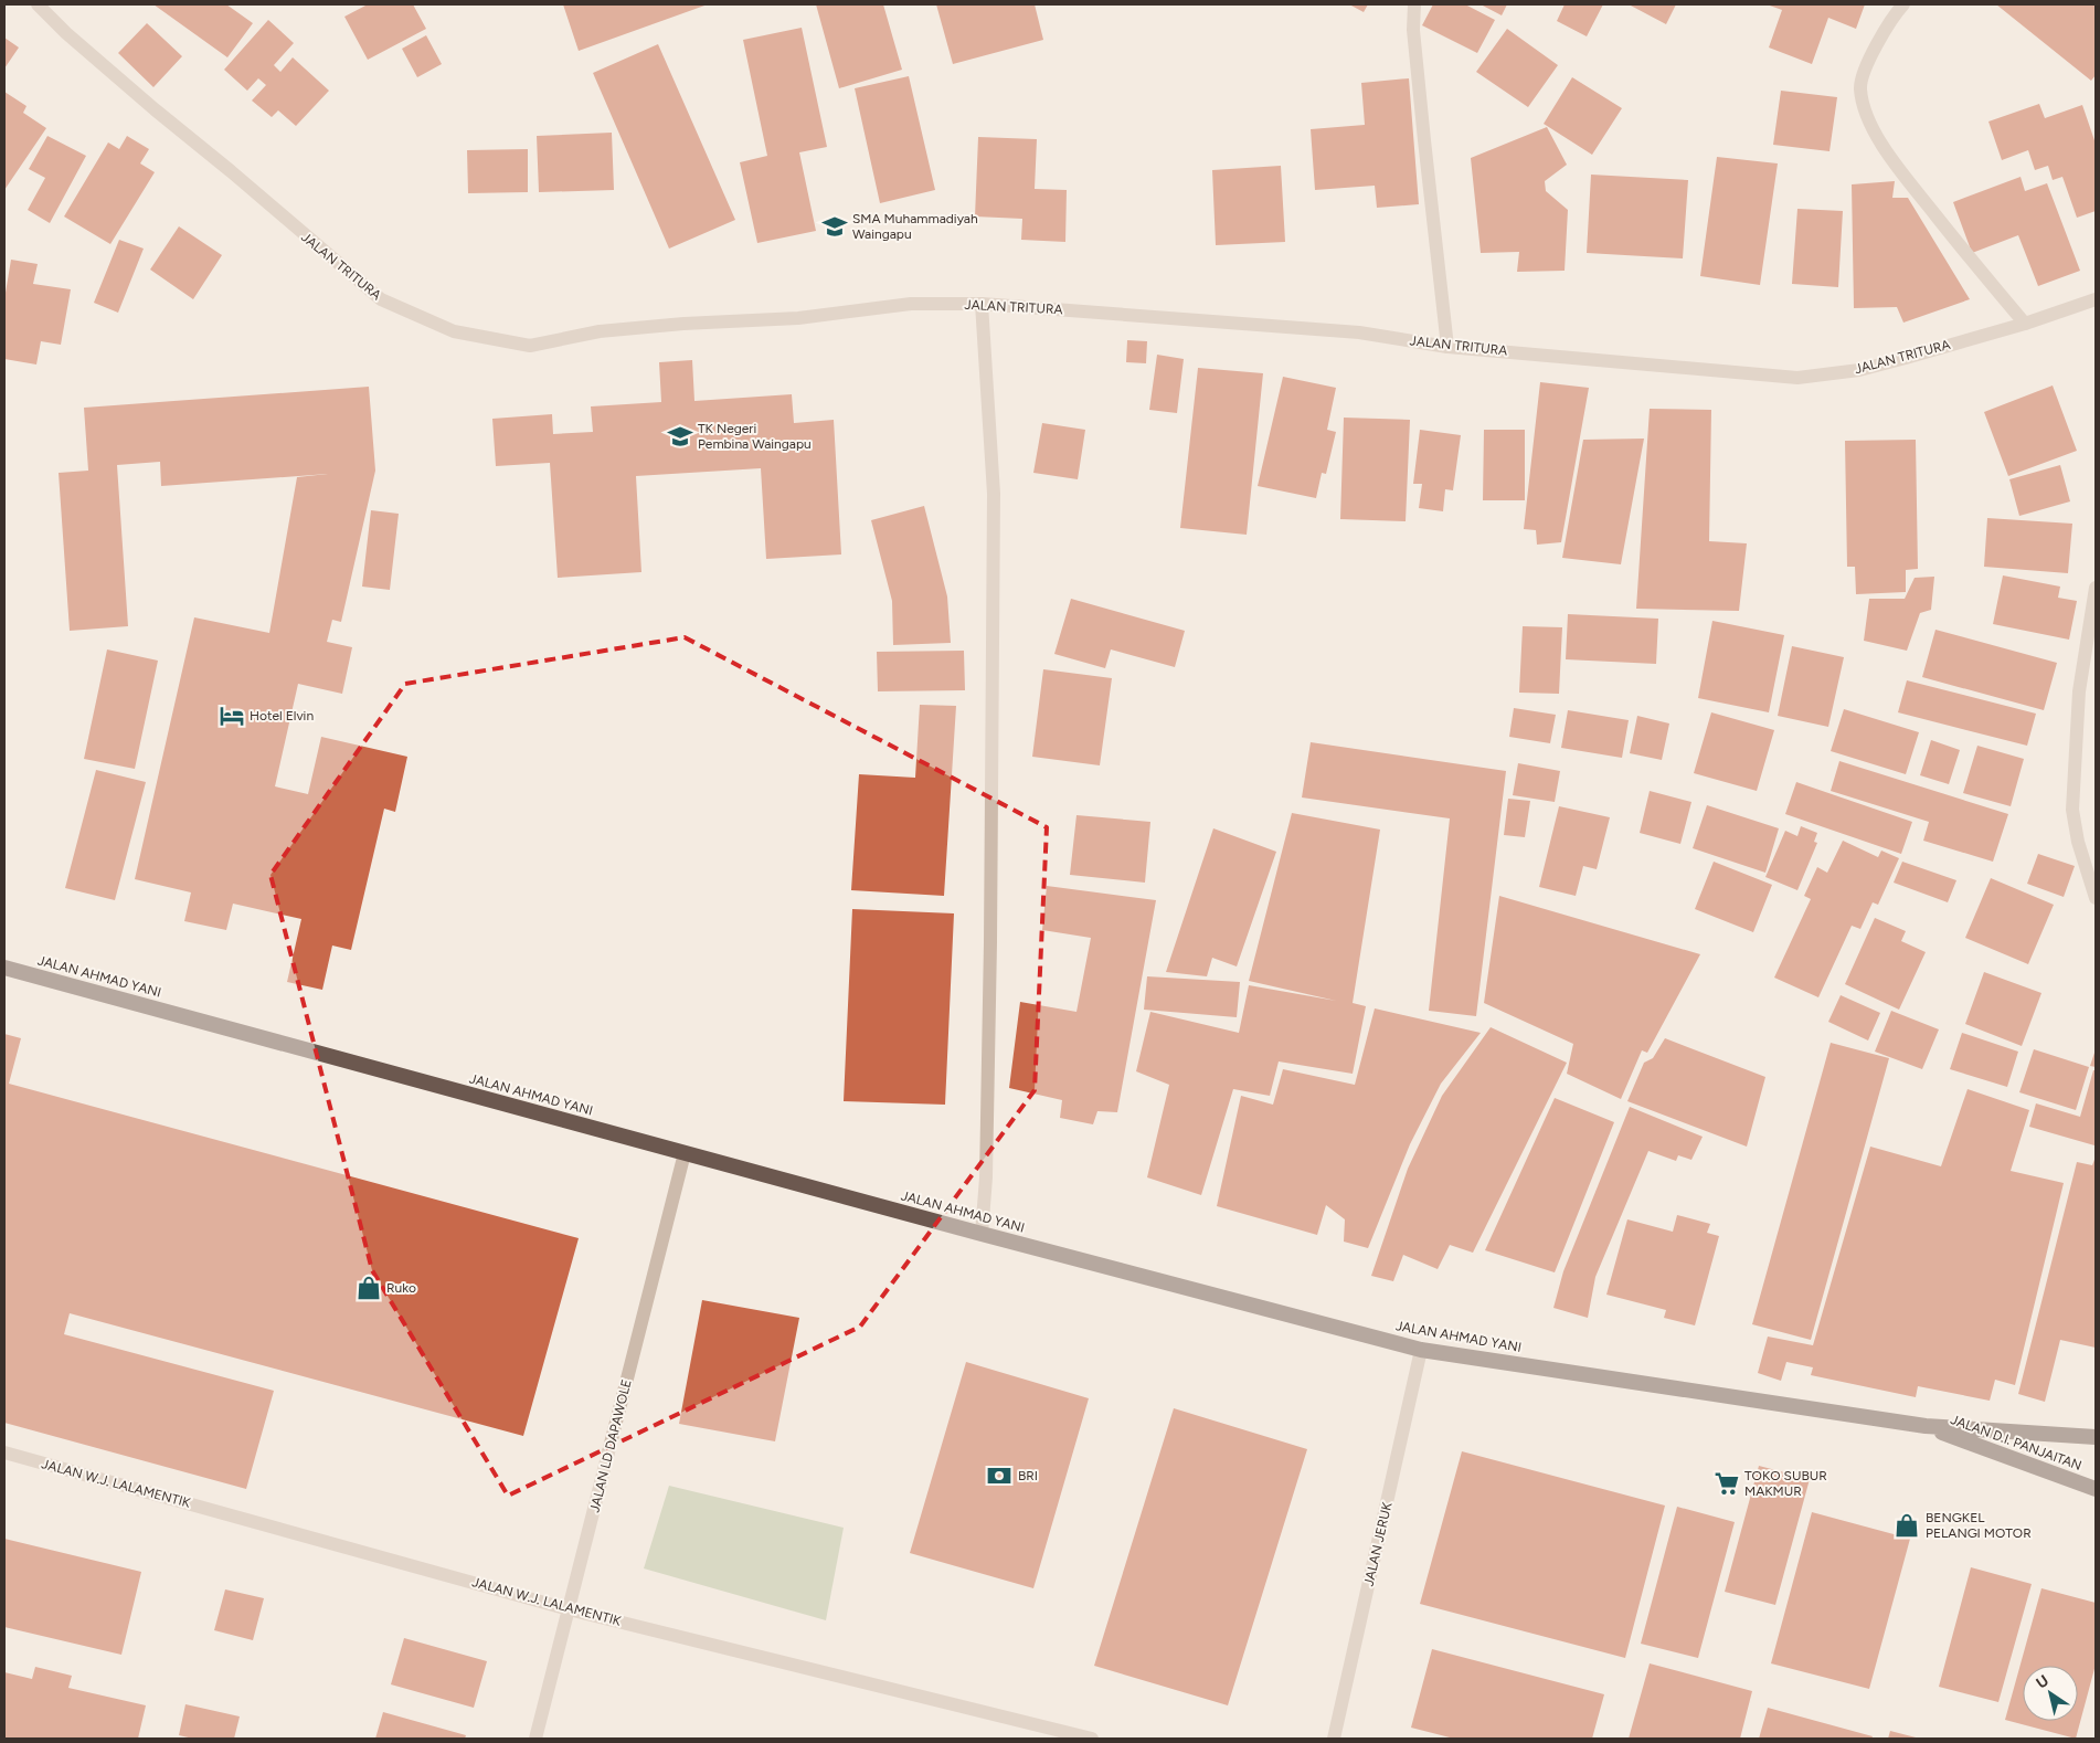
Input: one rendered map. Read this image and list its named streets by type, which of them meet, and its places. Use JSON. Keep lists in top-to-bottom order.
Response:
{
  "streets": {
    "highway": ["JALAN AHMAD YANI", "JALAN D.I. PANJAITAN"],
    "street": [
      "JALAN TRITURA",
      "JALAN LD DAPAWOLE",
      "JALAN W.J. LALAMENTIK",
      "JALAN JERUK"
    ]
  },
  "crossings": [
    ["JALAN AHMAD YANI", "JALAN D.I. PANJAITAN"],
    ["JALAN AHMAD YANI", "JALAN LD DAPAWOLE"],
    ["JALAN AHMAD YANI", "JALAN JERUK"],
    ["JALAN LD DAPAWOLE", "JALAN W.J. LALAMENTIK"]
  ],
  "places": {
    "school or university": ["SMA Muhammadiyah Waingapu", "TK Negeri Pembina Waingapu"],
    "hotel": ["Hotel Elvin"],
    "shop": ["Ruko", "BENGKEL PELANGI MOTOR"],
    "bank": ["BRI"],
    "supermarket": ["TOKO SUBUR MAKMUR"]
  },
  "north": "top left"
}
